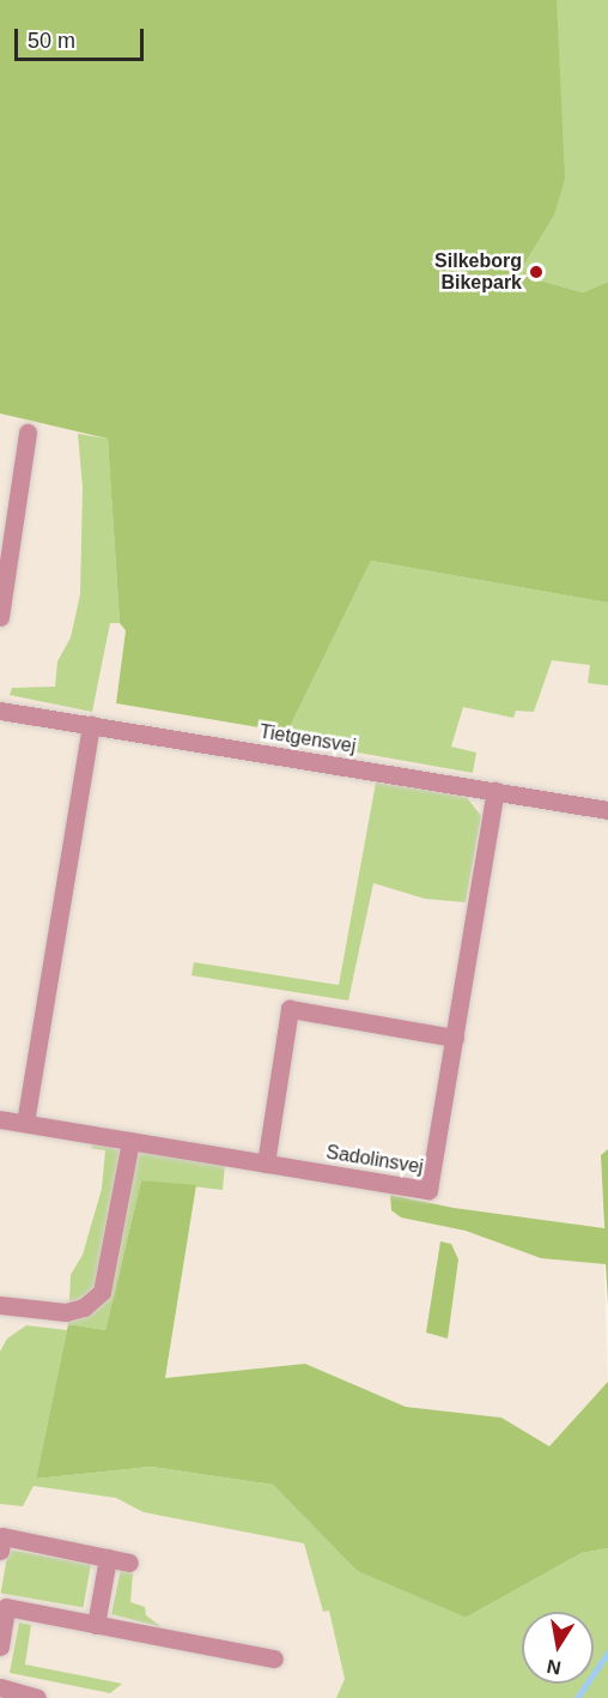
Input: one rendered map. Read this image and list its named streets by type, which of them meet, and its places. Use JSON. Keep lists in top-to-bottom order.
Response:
{
  "streets": {
    "street": ["Tietgensvej", "Sadolinsvej"]
  },
  "crossings": [
    ["Tietgensvej", "Sadolinsvej"]
  ],
  "places": ["Silkeborg Bikepark"],
  "scale_bar": "50 m",
  "north": "bottom"
}
